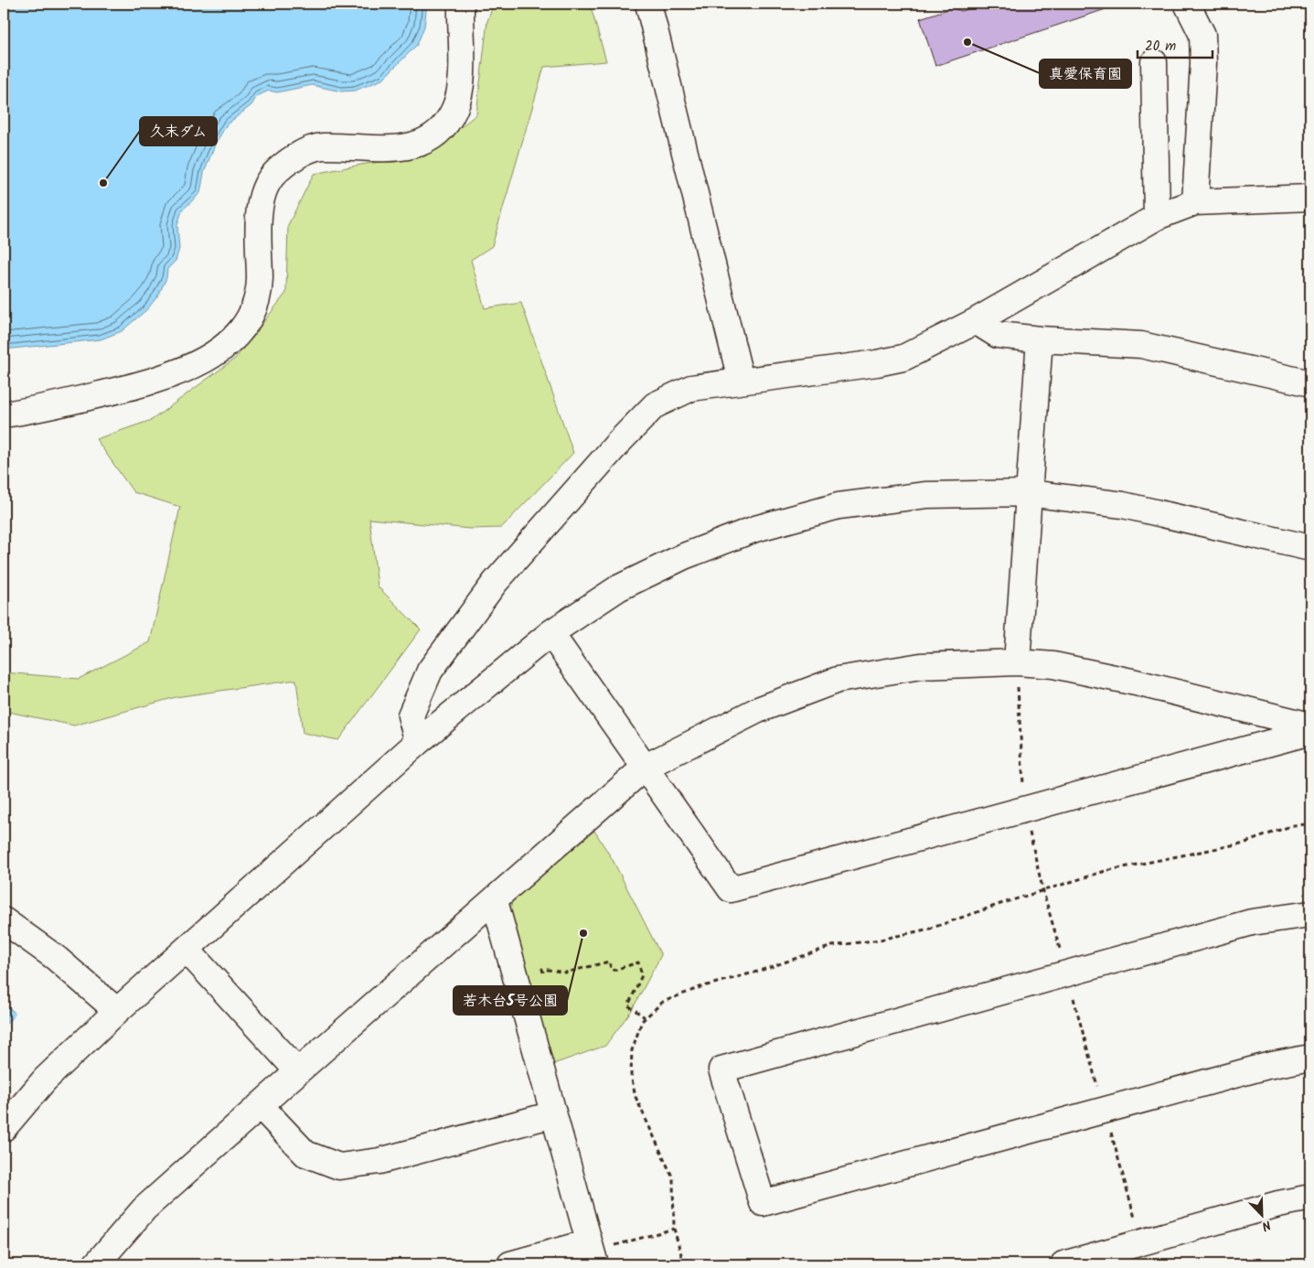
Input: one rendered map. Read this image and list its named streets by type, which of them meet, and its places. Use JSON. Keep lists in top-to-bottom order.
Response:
{
  "places": ["真愛保育園", "久末ダム", "若木台5号公園"],
  "scale_bar": "20 m",
  "north": "bottom right"
}
